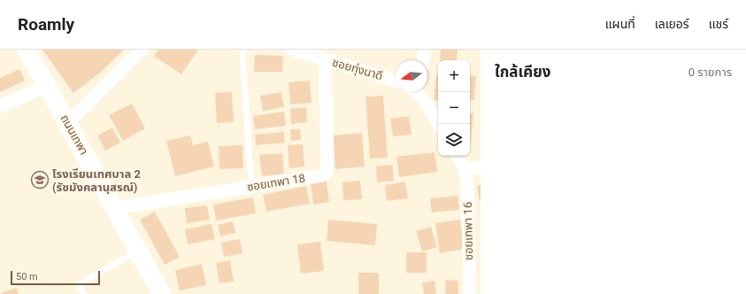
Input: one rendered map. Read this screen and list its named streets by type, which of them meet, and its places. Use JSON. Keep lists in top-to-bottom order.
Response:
{
  "streets": {
    "street": [
      "ซอยทุ่งนาดี",
      "ถนนเทพา",
      "ซอยเทพา 18",
      "ซอยเทพา 16"
    ]
  },
  "crossings": [
    ["ซอยทุ่งนาดี", "ซอยเทพา 18"],
    ["ถนนเทพา", "ซอยเทพา 18"]
  ],
  "places": {
    "school or university": ["โรงเรียนเทศบาล 2 (รัชมังคลานุสรณ์)"]
  },
  "scale_bar": "50 m",
  "north": "left",
  "page": {
    "header": "Roamly",
    "nav": ["แผนที่", "เลเยอร์", "แชร์"],
    "heading": ["ใกล้เคียง", "0 รายการ"],
    "map_buttons": ["+", "−"],
    "scale": "50 m"
  }
}
